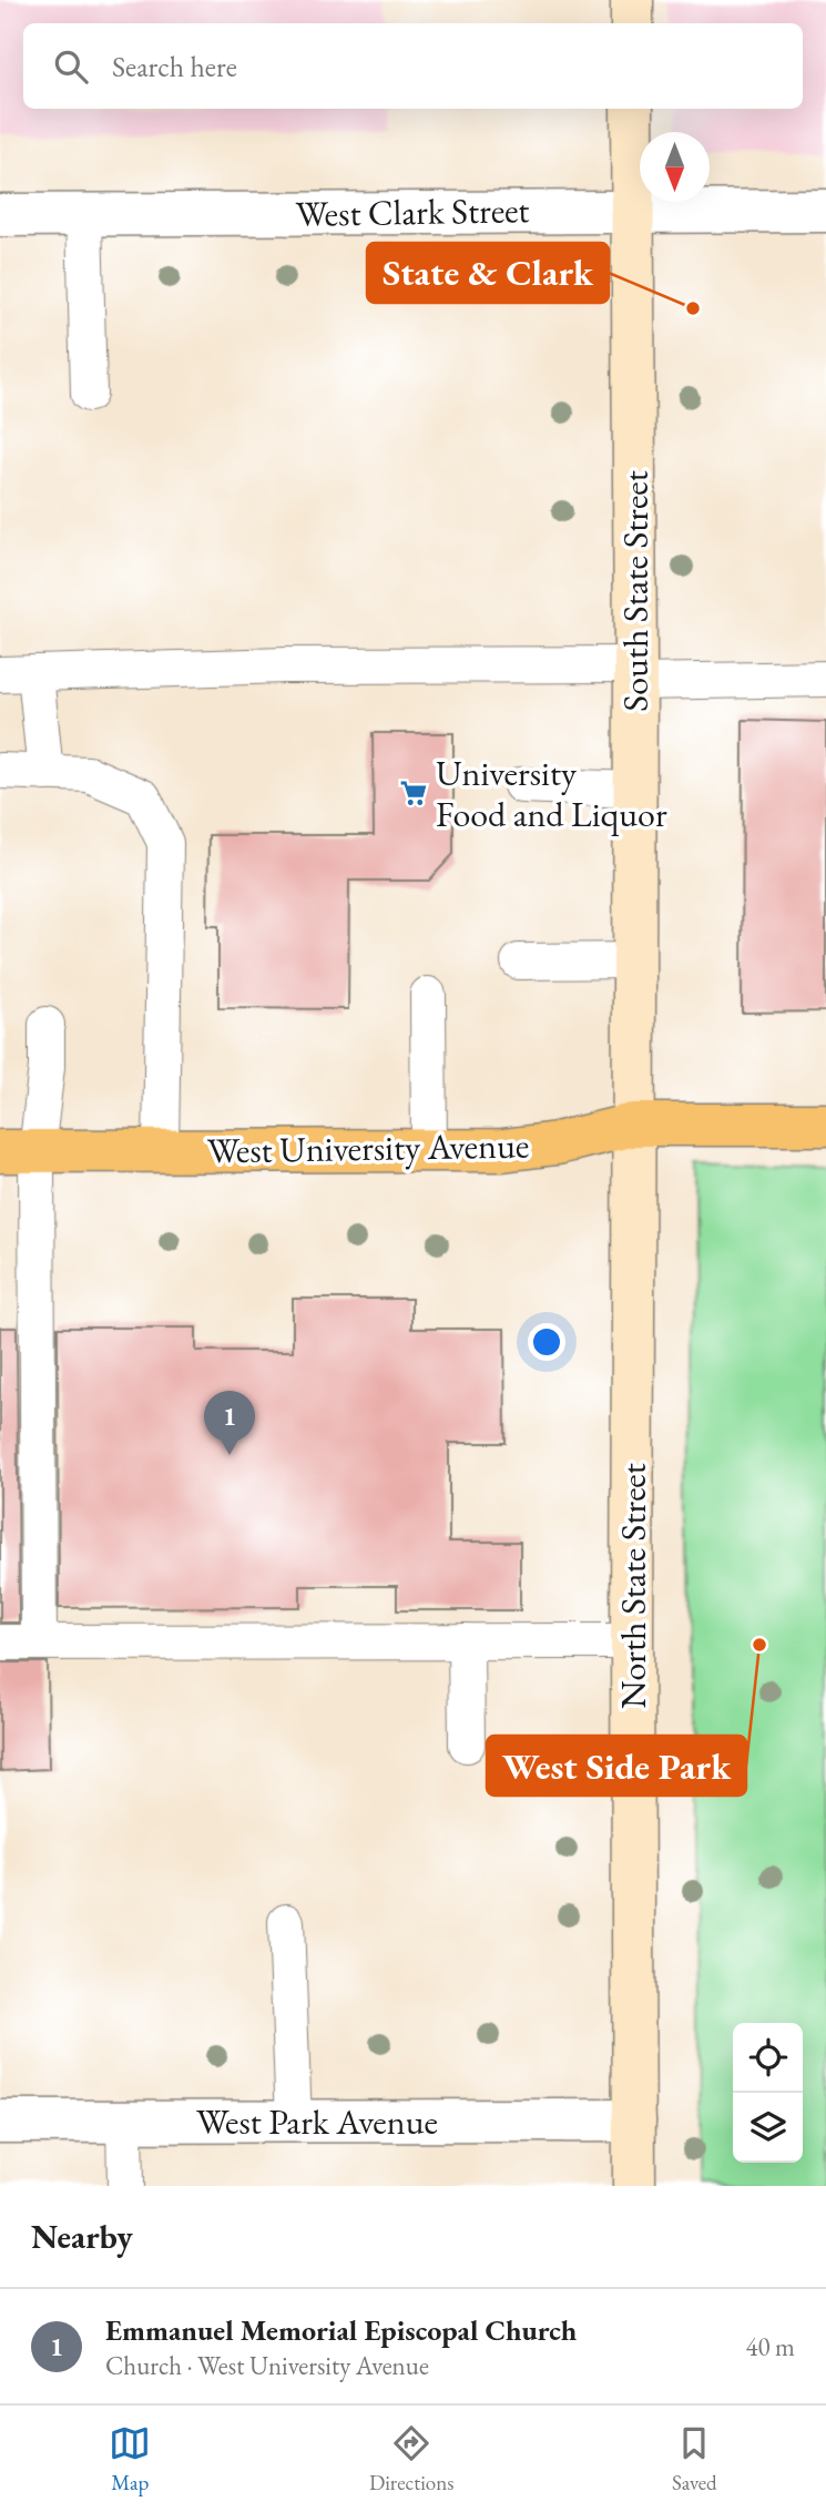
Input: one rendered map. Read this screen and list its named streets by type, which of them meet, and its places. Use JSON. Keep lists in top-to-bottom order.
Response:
{
  "streets": {
    "main road": ["South State Street", "West University Avenue", "North State Street"],
    "street": ["West Clark Street", "West Park Avenue"]
  },
  "crossings": [
    ["West Clark Street", "South State Street"],
    ["South State Street", "West University Avenue"],
    ["South State Street", "North State Street"],
    ["West University Avenue", "North State Street"],
    ["North State Street", "West Park Avenue"]
  ],
  "places": {
    "other": ["State & Clark", "West Side Park"],
    "supermarket": ["University Food and Liquor"]
  },
  "north": "bottom",
  "page": {
    "search": "Search here",
    "pins": "1",
    "heading": "Nearby",
    "list": [
      {
        "mark": "1",
        "name": "Emmanuel Memorial Episcopal Church",
        "note": "Church · West University Avenue",
        "value": "40 m"
      }
    ],
    "nav": ["Map", "Directions", "Saved"]
  }
}
